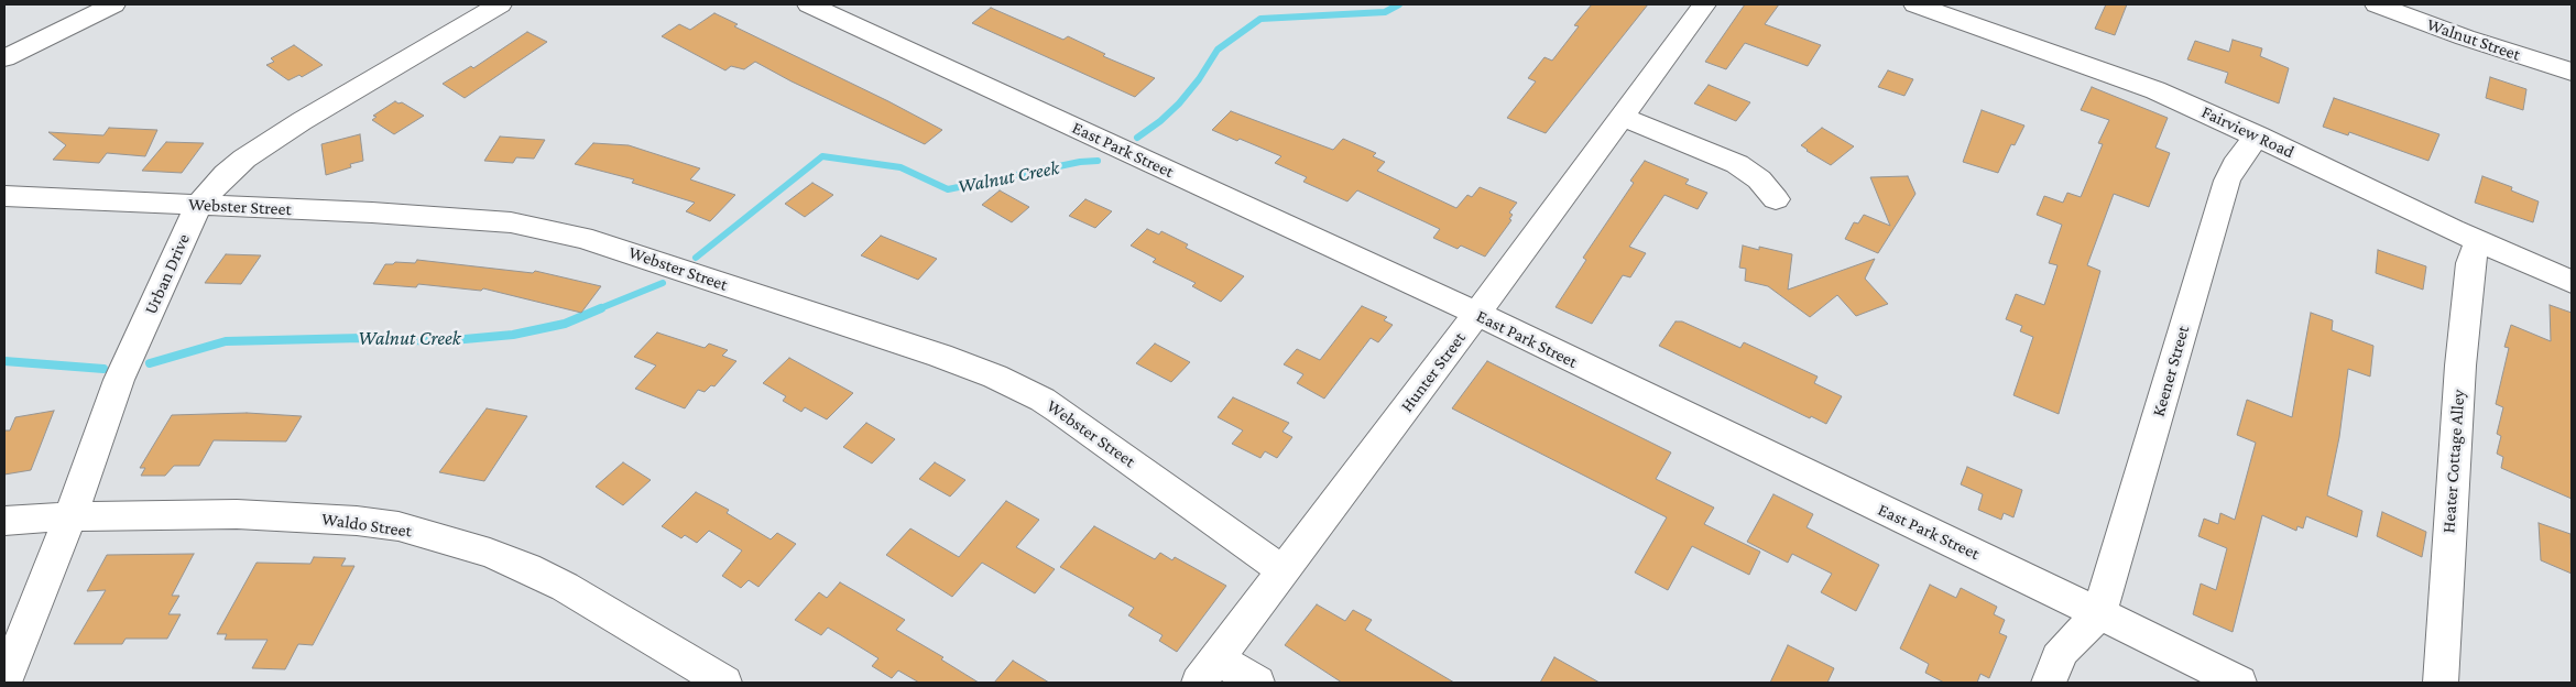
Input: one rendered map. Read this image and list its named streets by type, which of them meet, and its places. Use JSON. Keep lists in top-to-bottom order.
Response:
{
  "streets": {
    "street": [
      "Walnut Street",
      "Fairview Road",
      "East Park Street",
      "Webster Street",
      "Urban Drive",
      "Keener Street",
      "Hunter Street",
      "Heater Cottage Alley",
      "Waldo Street"
    ]
  },
  "crossings": [
    ["Fairview Road", "Keener Street"],
    ["Fairview Road", "Heater Cottage Alley"],
    ["East Park Street", "Keener Street"],
    ["East Park Street", "Hunter Street"],
    ["Webster Street", "Urban Drive"],
    ["Webster Street", "Hunter Street"],
    ["Urban Drive", "Waldo Street"]
  ],
  "water": ["Walnut Creek"]
}
